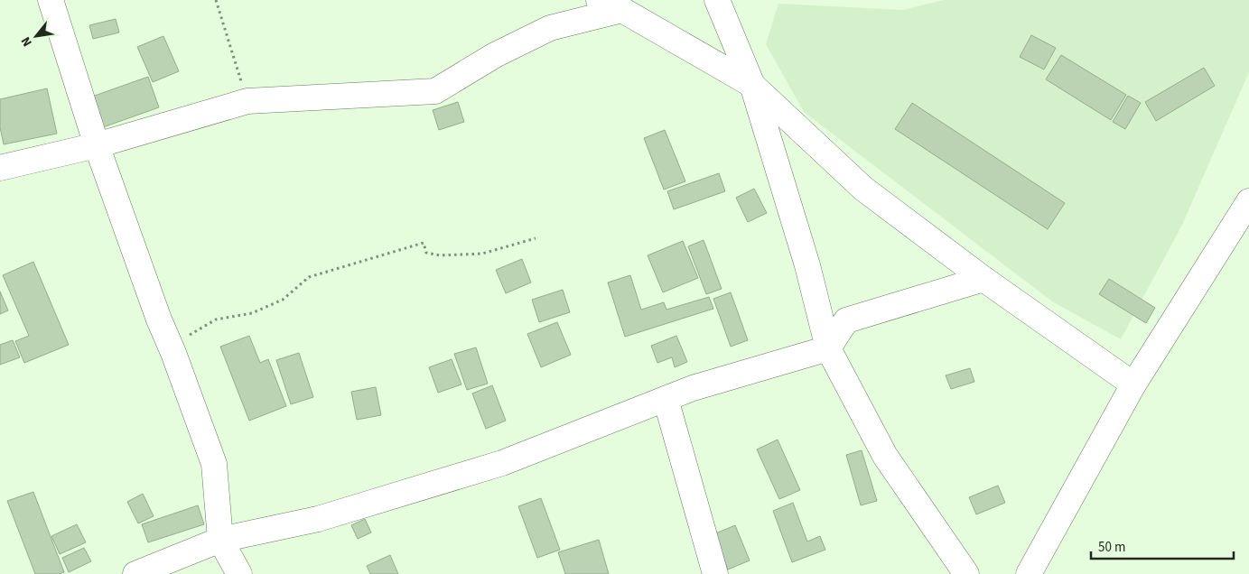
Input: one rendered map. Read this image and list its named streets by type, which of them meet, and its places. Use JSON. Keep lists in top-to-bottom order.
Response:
{
  "scale_bar": "50 m",
  "north": "bottom left"
}
